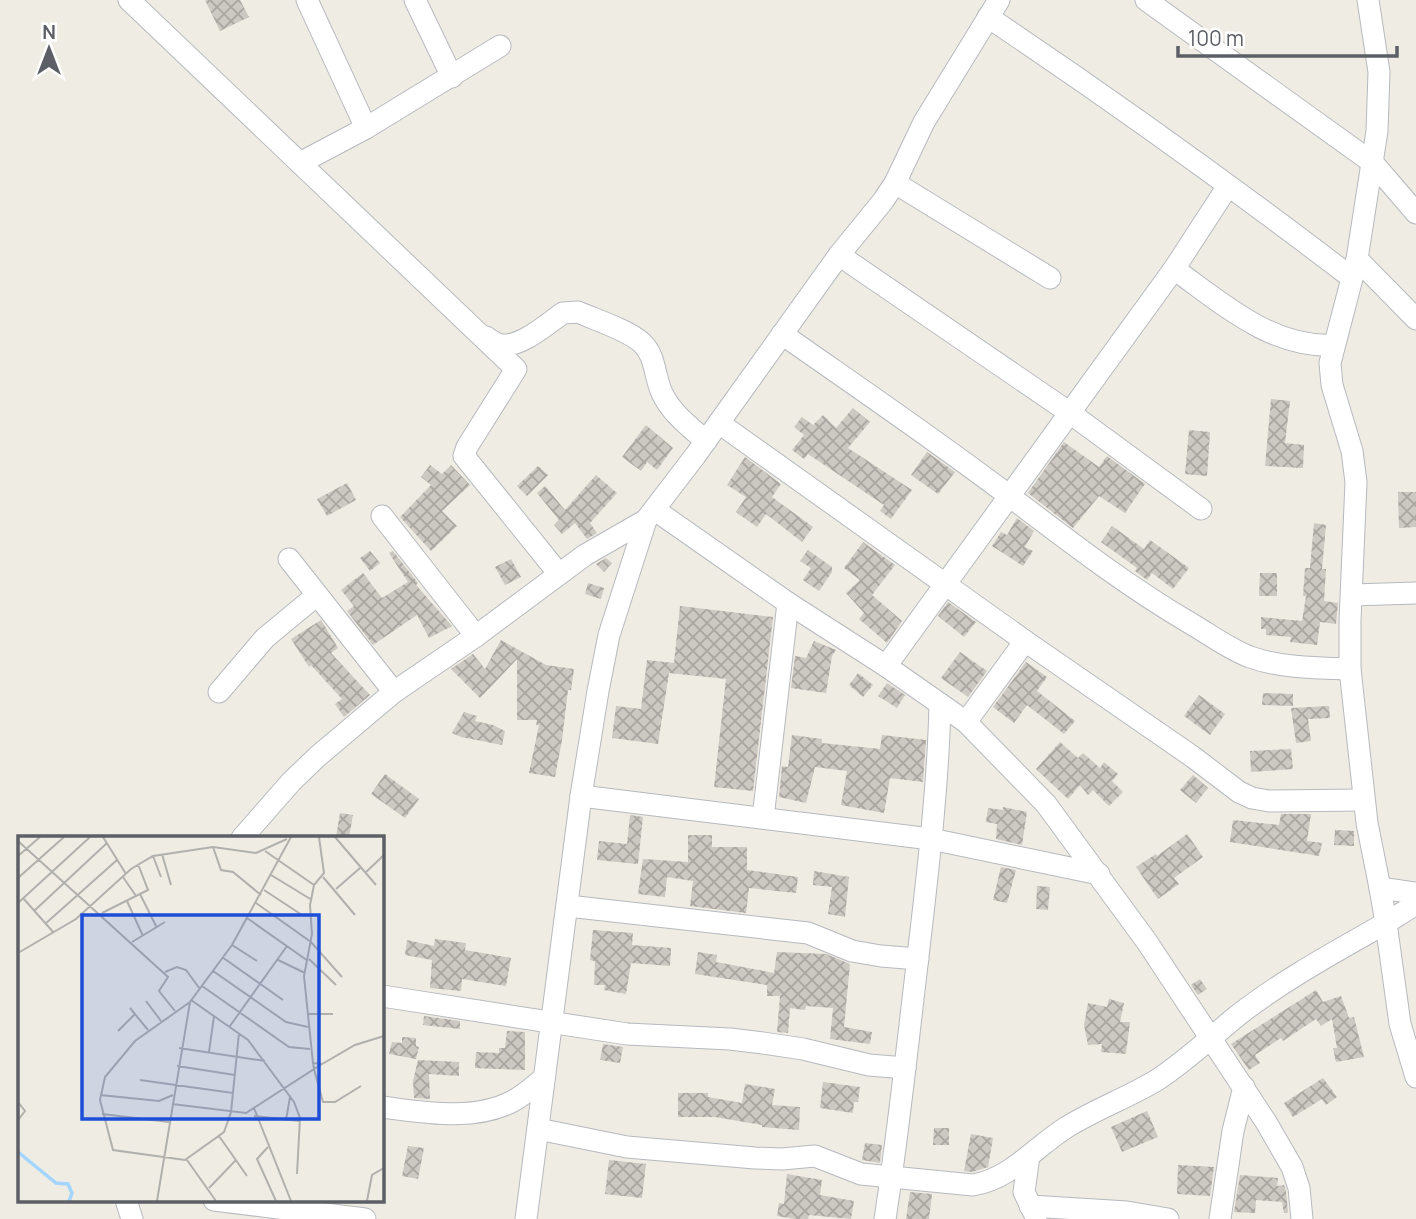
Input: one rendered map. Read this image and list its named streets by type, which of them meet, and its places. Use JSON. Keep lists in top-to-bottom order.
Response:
{
  "scale_bar": "100 m",
  "north": "top"
}
